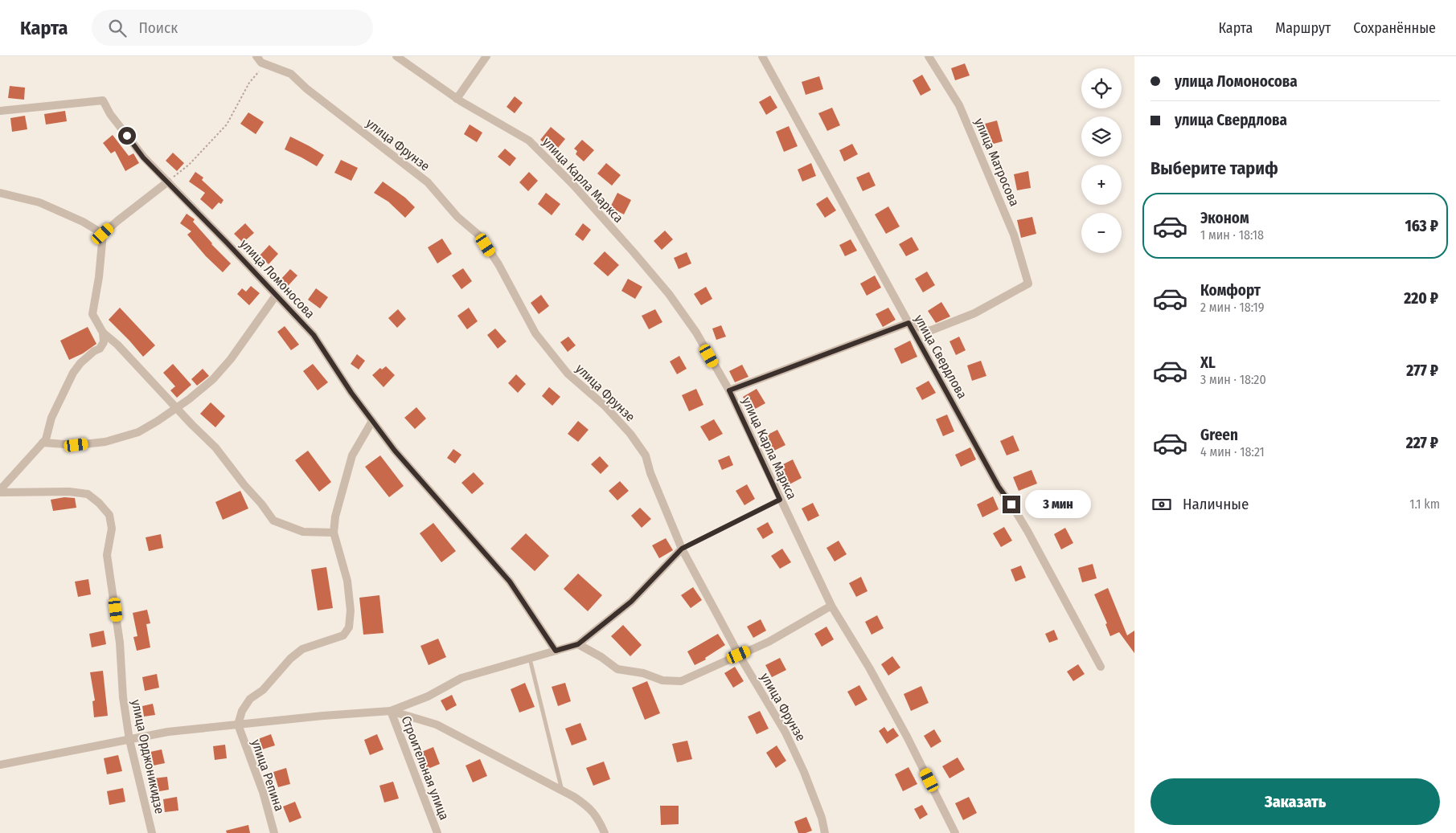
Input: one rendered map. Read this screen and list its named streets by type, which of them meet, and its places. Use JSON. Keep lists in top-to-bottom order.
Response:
{
  "streets": {
    "street": [
      "улица Фрунзе",
      "улица Матросова",
      "улица Карла Маркса",
      "улица Ломоносова",
      "улица Свердлова",
      "улица Орджоникидзе",
      "Строительная улица",
      "улица Репина"
    ]
  },
  "crossings": [
    ["улица Матросова", "улица Свердлова"]
  ],
  "page": {
    "header": "Карта",
    "search": "Поиск",
    "nav": ["Карта", "Маршрут", "Сохранённые"],
    "banner": ["улица Ломоносова", "улица Свердлова"],
    "map_buttons": ["+", "−"],
    "heading": "Выберите тариф",
    "list": [
      {
        "name": "Эконом",
        "note": "1 мин · 18:18",
        "value": "163 ₽"
      },
      {
        "name": "Комфорт",
        "note": "2 мин · 18:19",
        "value": "220 ₽"
      },
      {
        "name": "XL",
        "note": "3 мин · 18:20",
        "value": "277 ₽"
      },
      {
        "name": "Green",
        "note": "4 мин · 18:21",
        "value": "227 ₽"
      }
    ],
    "pay": ["Наличные", "1.1 km"],
    "bubble": "3 мин",
    "buttons": "Заказать"
  }
}
